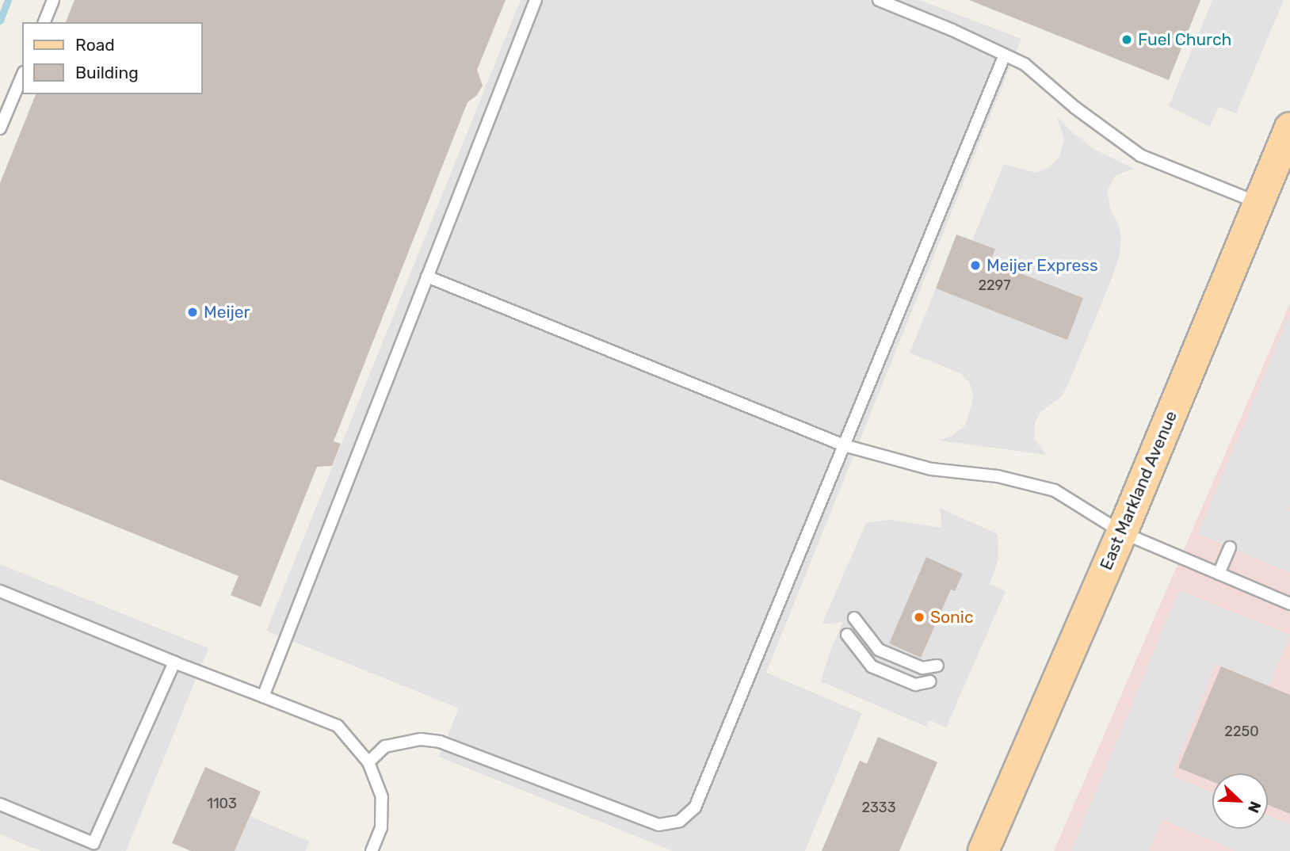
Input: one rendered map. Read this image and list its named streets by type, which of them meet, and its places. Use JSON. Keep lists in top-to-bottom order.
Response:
{
  "streets": {
    "main road": ["East Markland Avenue"]
  },
  "places": [
    "Fuel Church",
    "Meijer Express",
    "Meijer",
    "Sonic"
  ],
  "house_numbers": [
    "2297",
    "2250",
    "1103",
    "2333"
  ],
  "legend": ["Road", "Building"],
  "north": "bottom right"
}
